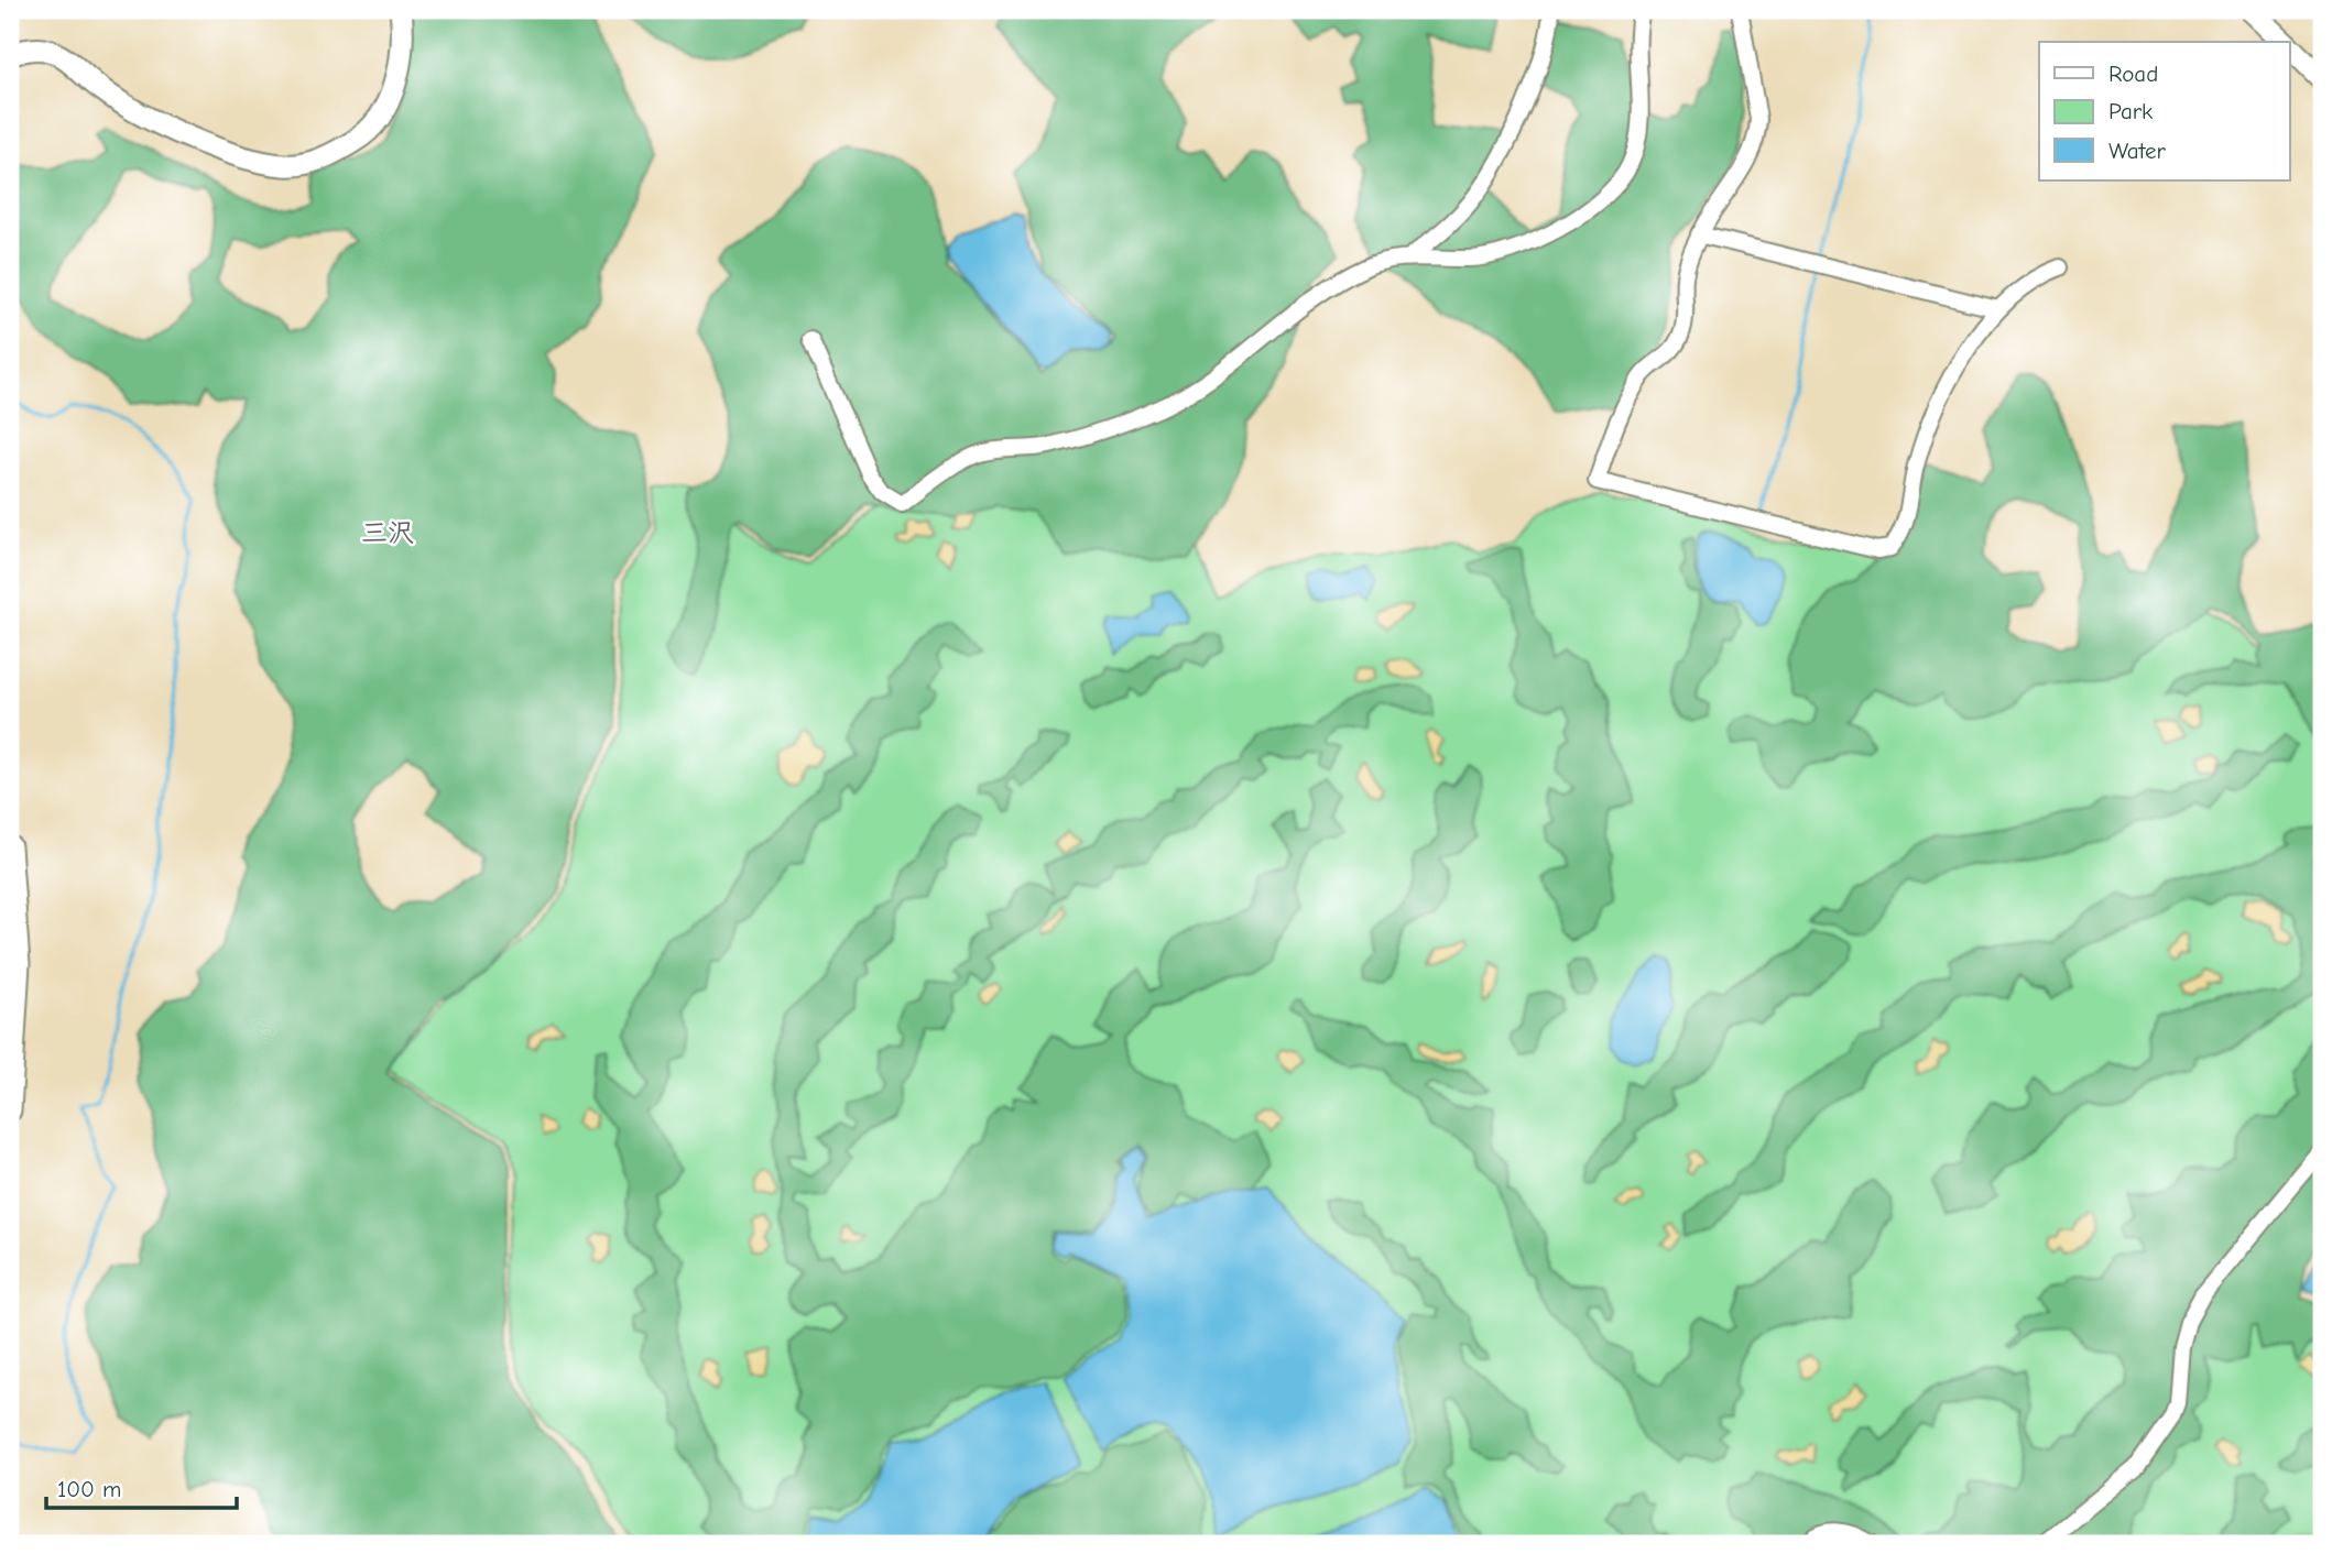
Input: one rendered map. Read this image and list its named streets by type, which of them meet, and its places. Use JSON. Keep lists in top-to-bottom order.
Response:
{
  "districts": ["三沢"],
  "legend": ["Road", "Park", "Water"],
  "scale_bar": "100 m"
}
